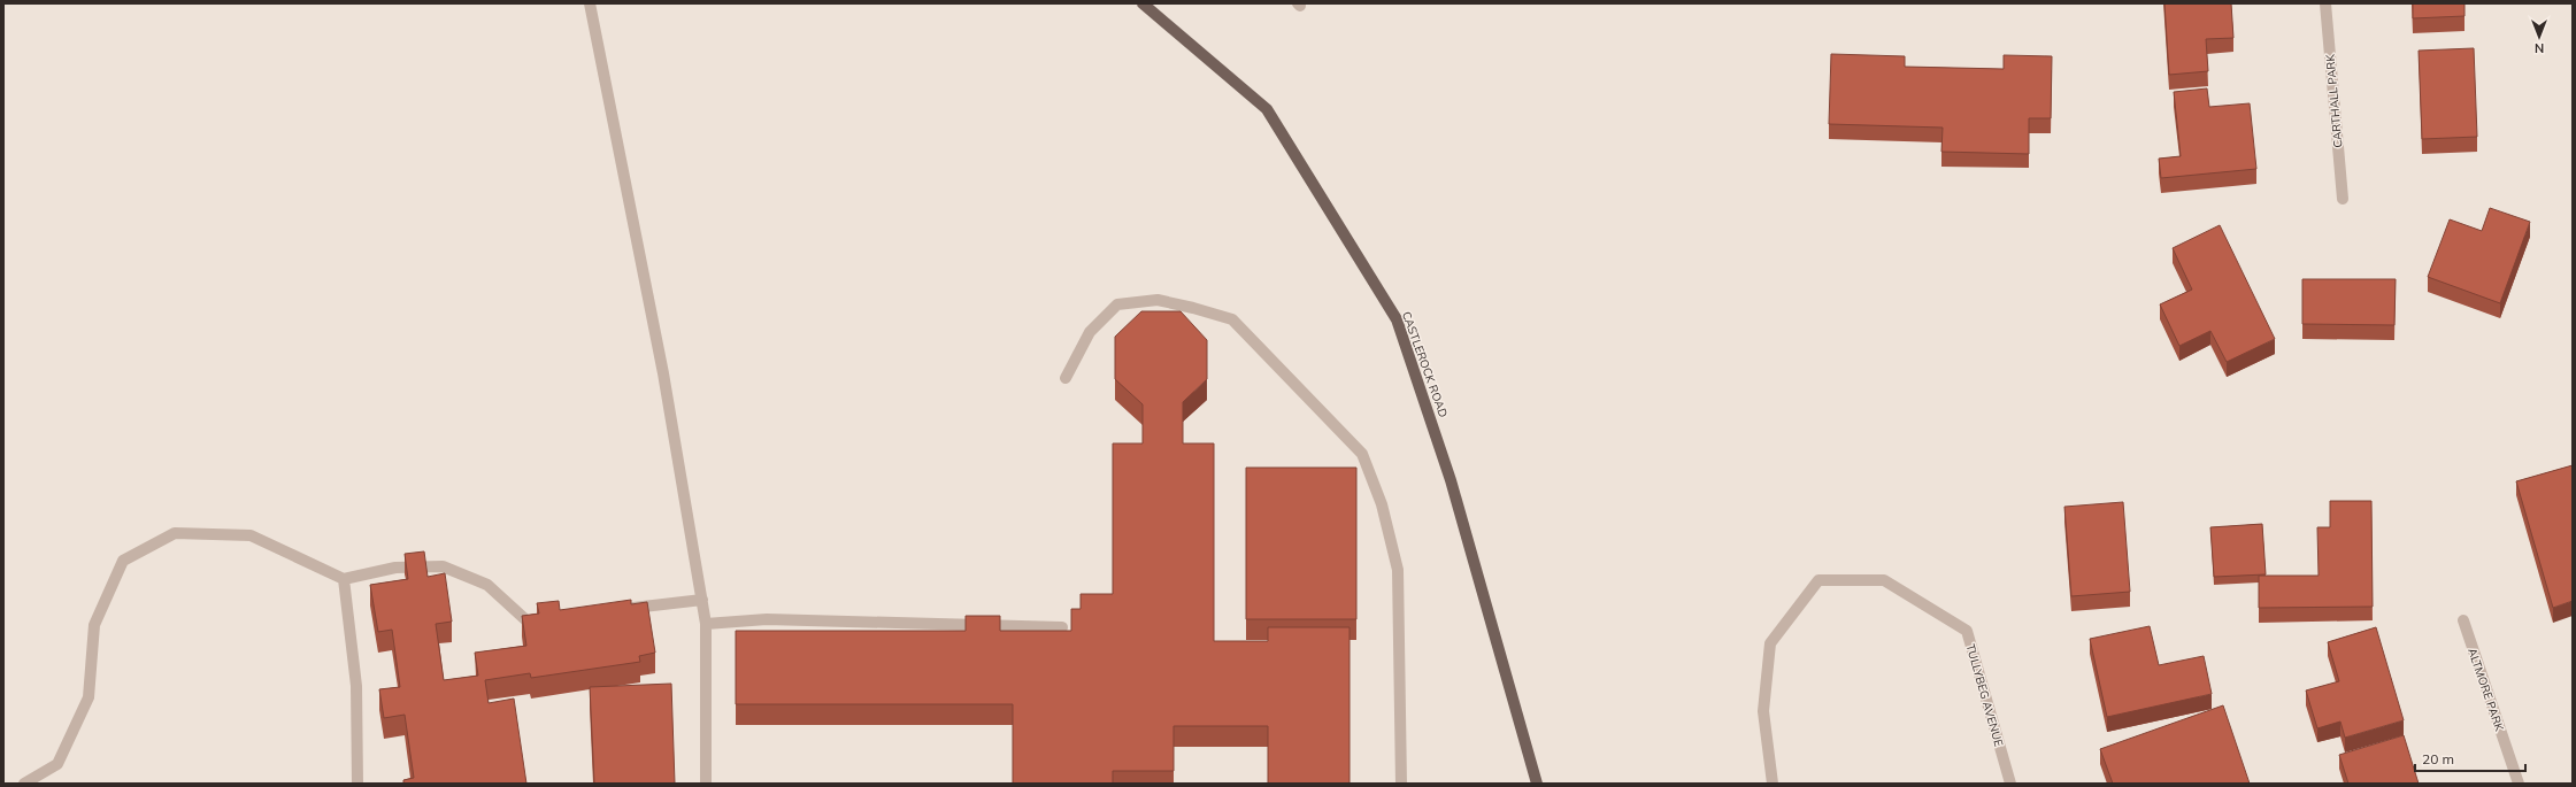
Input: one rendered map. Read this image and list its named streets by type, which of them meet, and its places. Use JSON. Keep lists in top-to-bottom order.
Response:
{
  "streets": {
    "main road": ["CASTLEROCK ROAD"],
    "street": ["CARTHALL PARK", "ALTMORE PARK", "TULLYBEG AVENUE"]
  },
  "scale_bar": "20 m",
  "north": "bottom"
}
